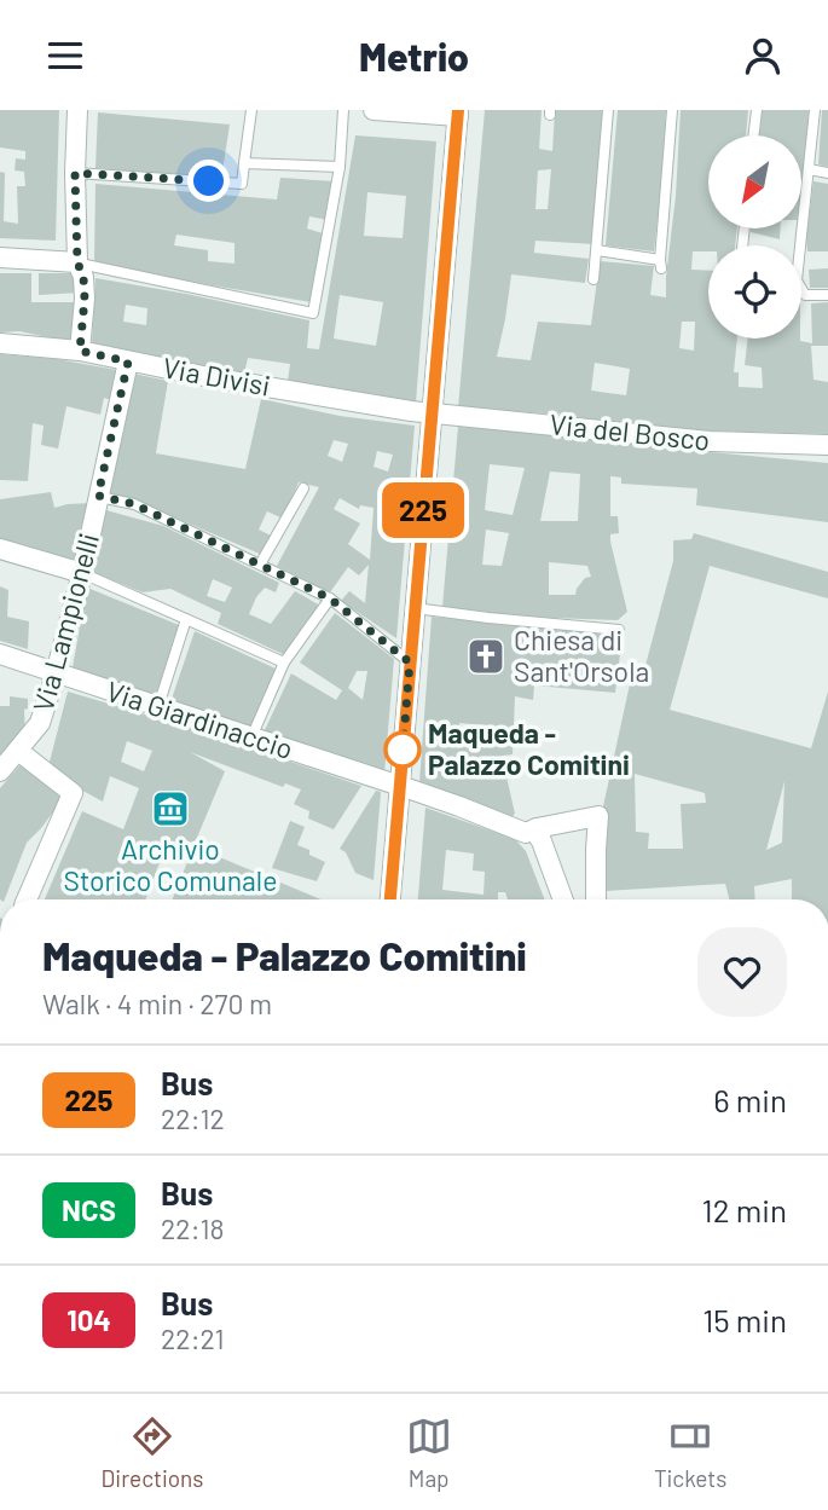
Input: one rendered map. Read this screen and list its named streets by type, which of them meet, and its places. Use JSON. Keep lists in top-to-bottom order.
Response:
{
  "streets": {
    "street": [
      "Via Divisi",
      "Via del Bosco",
      "Via Lampionelli",
      "Via Giardinaccio"
    ]
  },
  "crossings": [
    ["Via Divisi", "Via del Bosco"],
    ["Via Divisi", "Via Lampionelli"],
    ["Via Lampionelli", "Via Giardinaccio"]
  ],
  "places": {
    "church": ["Chiesa di Sant'Orsola"],
    "other": ["Maqueda - Palazzo Comitini"],
    "museum": ["Archivio Storico Comunale"]
  },
  "lines": ["bus line 225"],
  "north": "bottom left",
  "page": {
    "header": "Metrio",
    "on_map": "225",
    "heading": ["Maqueda - Palazzo Comitini", "Walk · 4 min · 270 m"],
    "list": [
      {
        "mark": "225",
        "name": "Bus",
        "note": "22:12",
        "value": "6 min"
      },
      {
        "mark": "NCS",
        "name": "Bus",
        "note": "22:18",
        "value": "12 min"
      },
      {
        "mark": "104",
        "name": "Bus",
        "note": "22:21",
        "value": "15 min"
      }
    ],
    "tabs": ["Directions", "Map", "Tickets"]
  }
}
